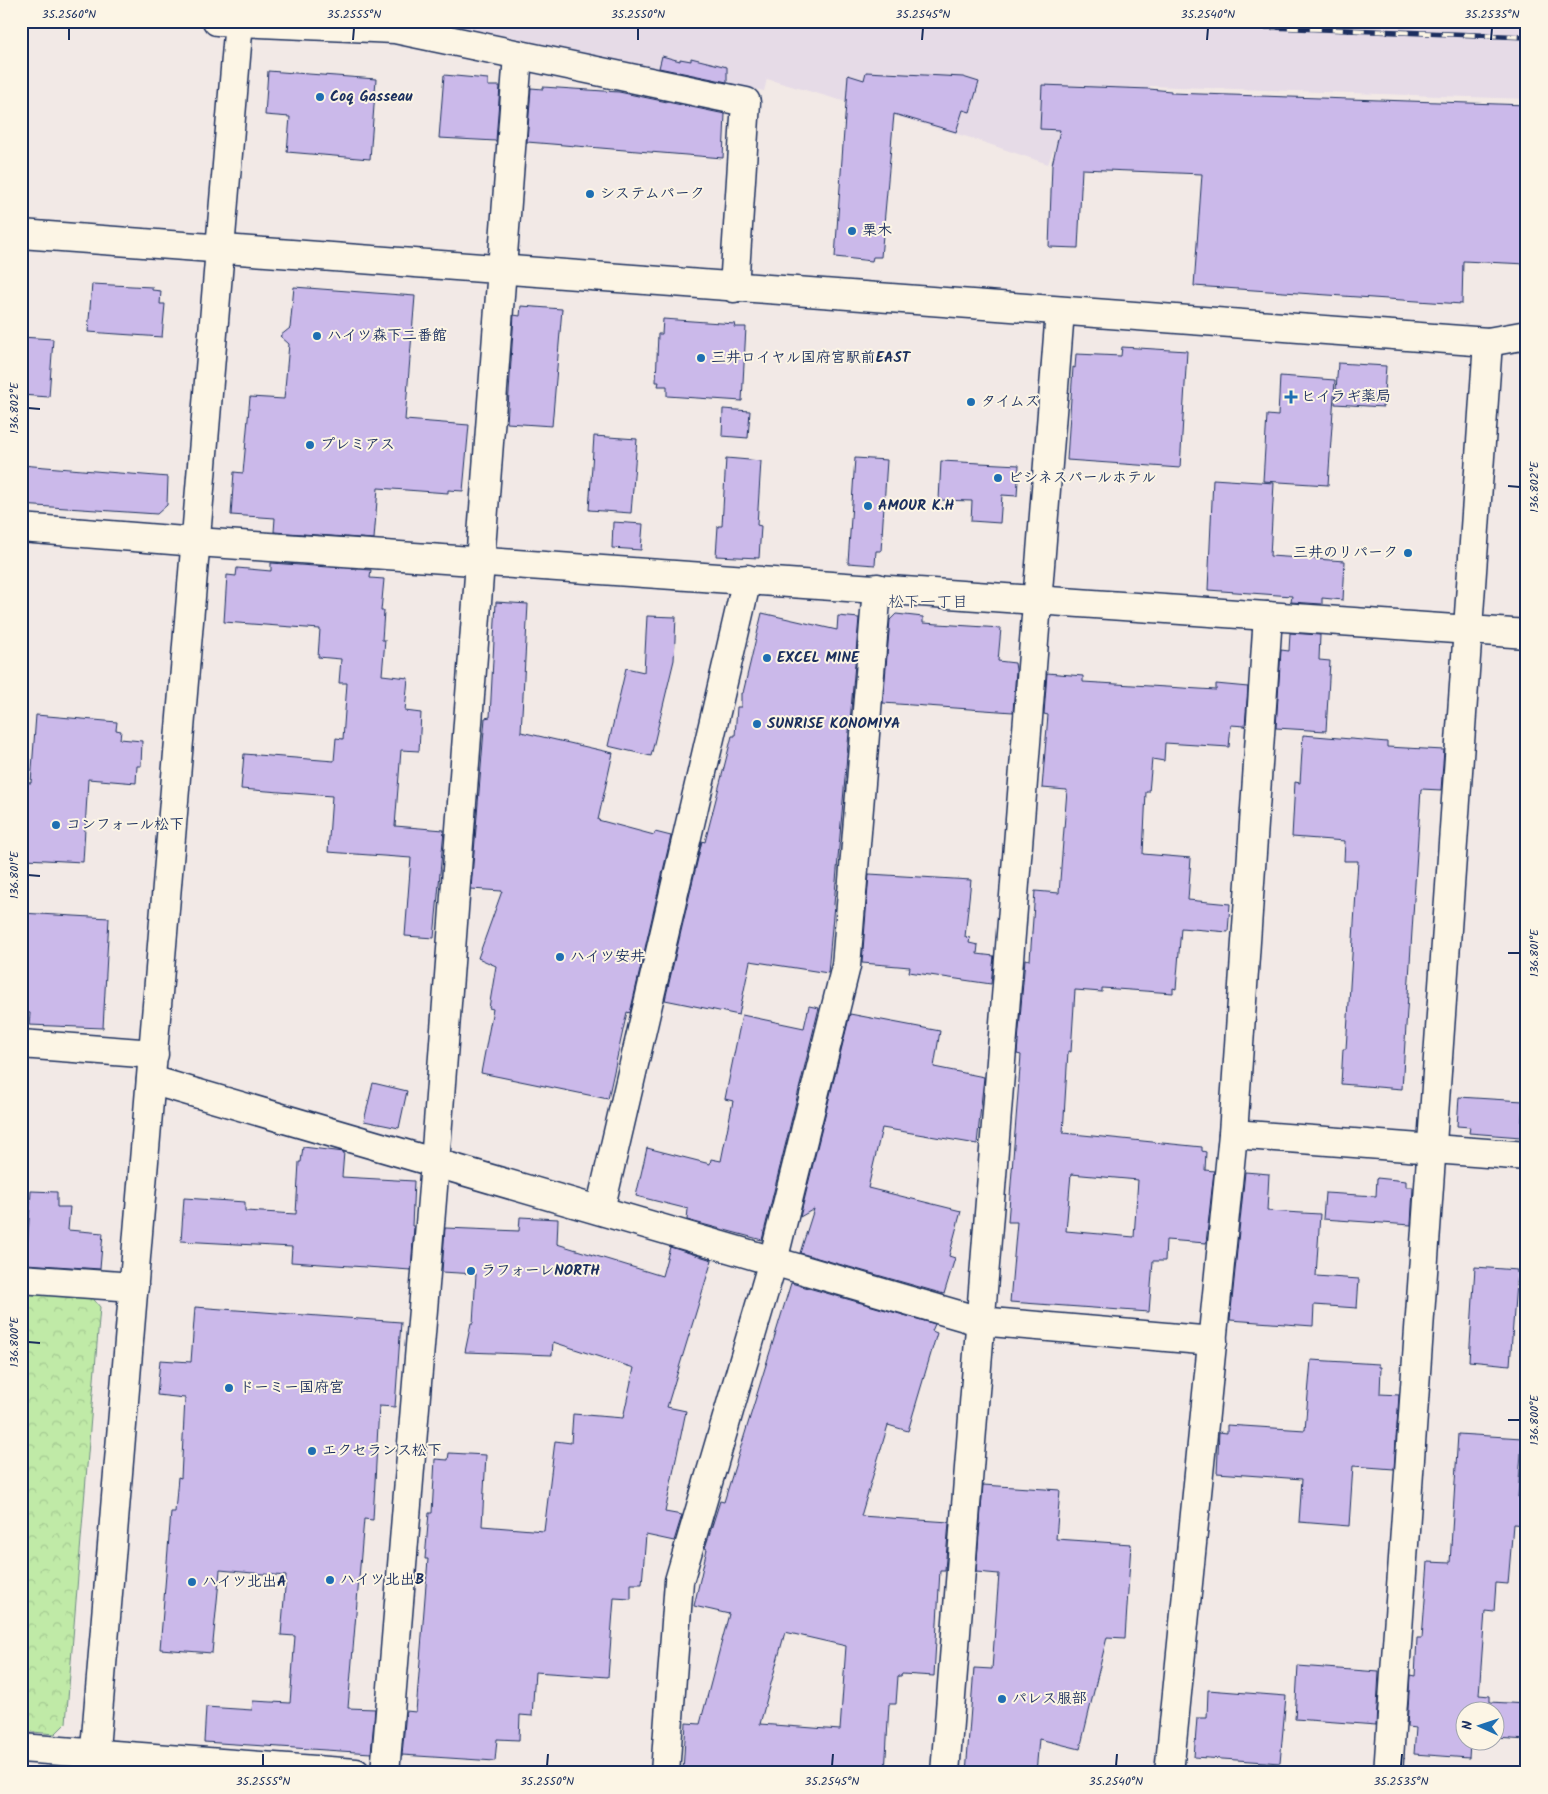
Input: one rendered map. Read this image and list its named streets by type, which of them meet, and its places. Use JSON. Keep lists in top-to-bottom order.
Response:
{
  "districts": ["松下一丁目"],
  "places": {
    "other": [
      "Coq Gasseau",
      "システムパーク",
      "栗木",
      "ハイツ森下二番館",
      "三井ロイヤル国府宮駅前EAST",
      "タイムズ",
      "プレミアス",
      "ビシネスパールホテル",
      "AMOUR K.H",
      "三井のリパーク",
      "EXCEL MINE",
      "SUNRISE KONOMIYA",
      "コンフォール松下",
      "ハイツ安井",
      "ラフォーレNORTH",
      "ドーミー国府宮",
      "エクセランス松下",
      "ハイツ北出B",
      "ハイツ北出A",
      "パレス服部"
    ],
    "health": ["ヒイラギ薬局"]
  },
  "north": "left",
  "coordinates": [
    "35.2560°N",
    "35.2555°N",
    "35.2550°N",
    "35.2545°N",
    "35.2540°N",
    "35.2535°N",
    "136.802°E",
    "136.801°E",
    "136.800°E"
  ]
}
